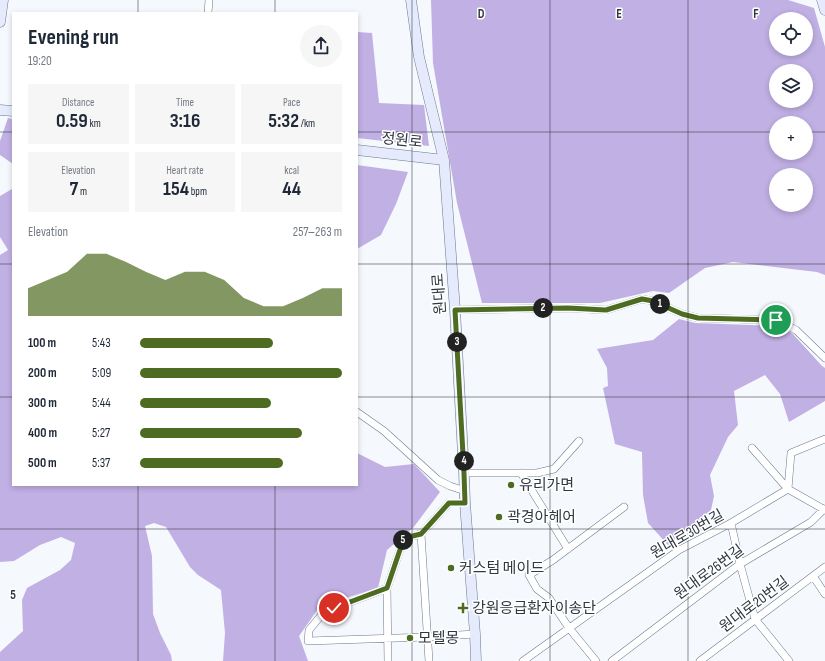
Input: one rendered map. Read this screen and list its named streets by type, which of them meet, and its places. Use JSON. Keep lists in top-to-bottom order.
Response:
{
  "streets": {
    "street": [
      "정원로",
      "원대로",
      "원대로30번길",
      "원대로26번길",
      "원대로20번길"
    ]
  },
  "crossings": [
    ["정원로", "원대로"]
  ],
  "places": {
    "other": [
      "유리가면",
      "곽경아헤어",
      "커스텀 메이드",
      "모텔몽"
    ],
    "health": ["강원응급환자이송단"]
  },
  "page": {
    "map_buttons": ["+", "−"],
    "heading": ["Evening run", "19:20"],
    "stats": [
      ["Distance", "0.59 km"],
      ["Time", "3:16"],
      ["Pace", "5:32 /km"],
      ["Elevation", "7 m"],
      ["Heart rate", "154 bpm"],
      ["kcal", "44"]
    ],
    "chart": ["Elevation", "257–263 m"],
    "pins": [
      "1",
      "2",
      "3",
      "4",
      "5"
    ],
    "list": [
      {
        "name": "100 m",
        "note": "5:43"
      },
      {
        "name": "200 m",
        "note": "5:09"
      },
      {
        "name": "300 m",
        "note": "5:44"
      },
      {
        "name": "400 m",
        "note": "5:27"
      },
      {
        "name": "500 m",
        "note": "5:37"
      }
    ]
  },
  "grid": {
    "columns": ["D", "E", "F"],
    "rows": ["5"]
  }
}
